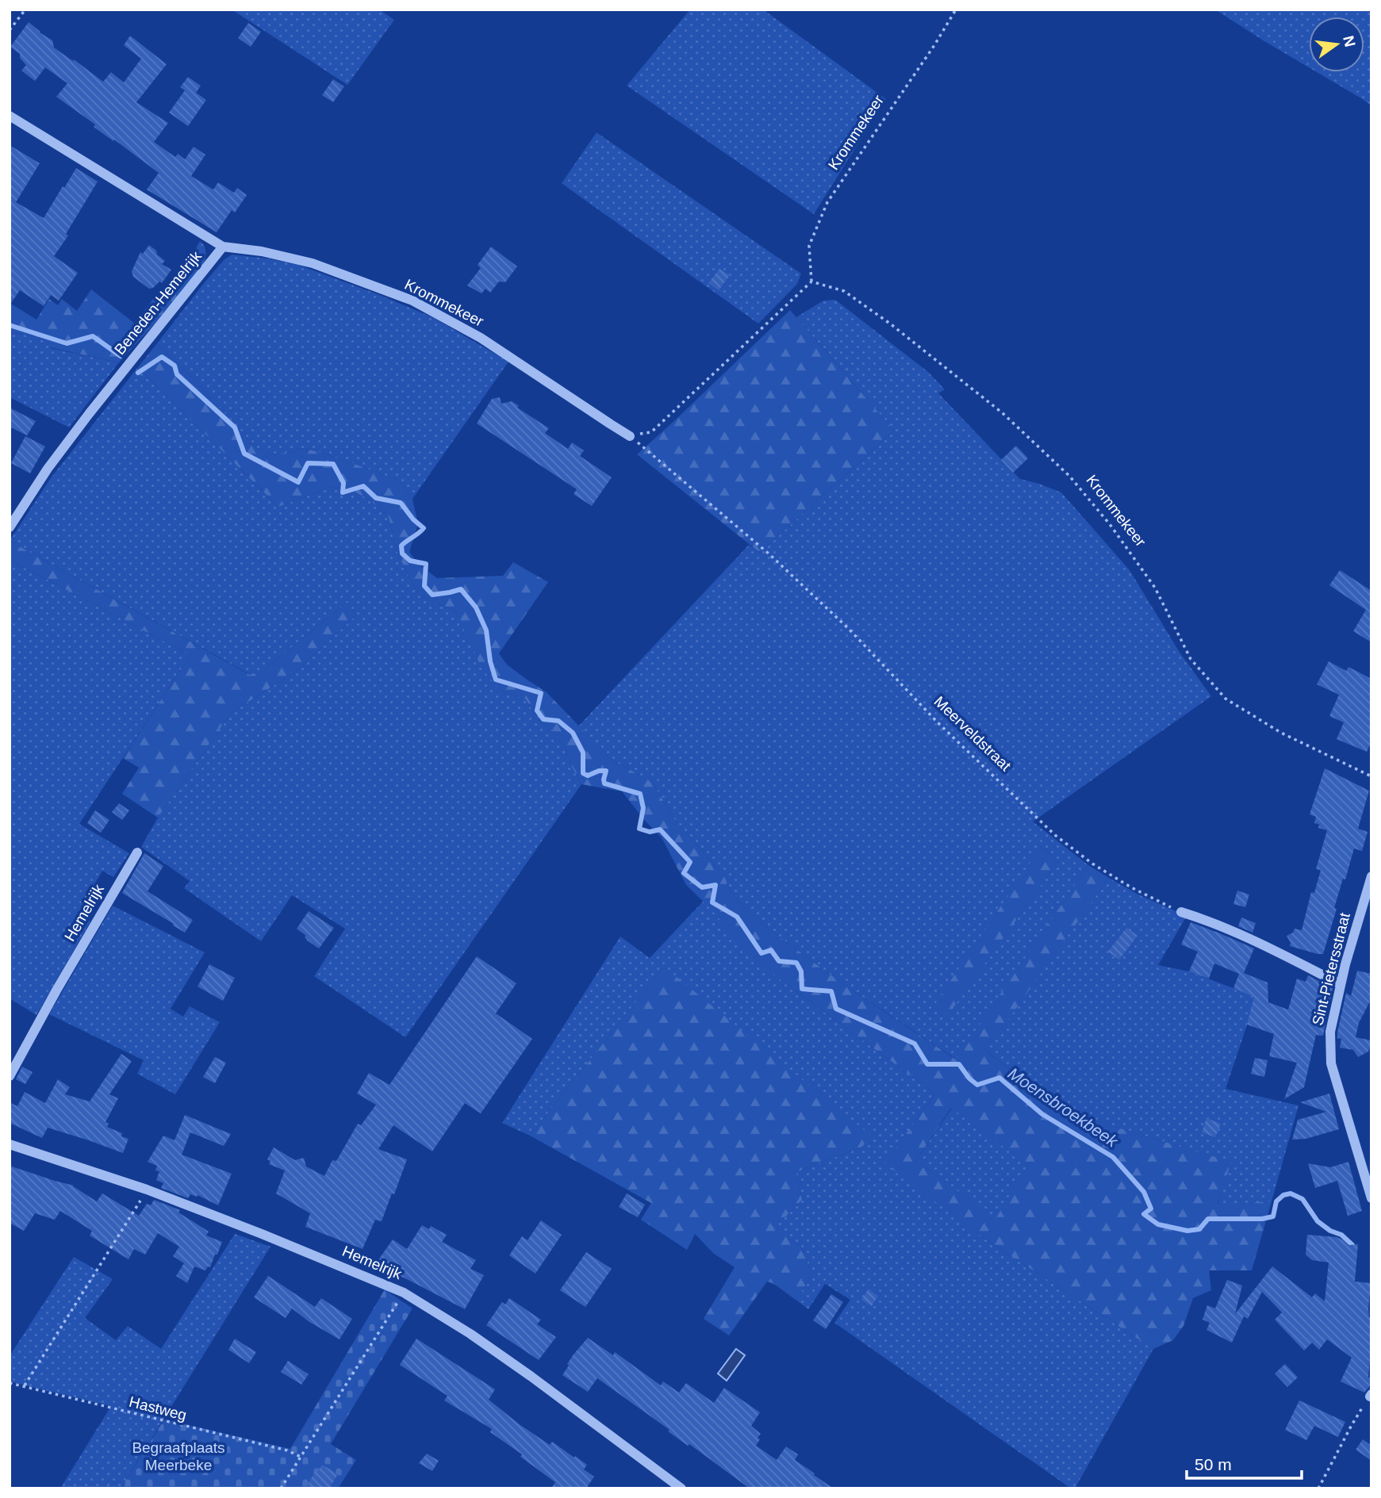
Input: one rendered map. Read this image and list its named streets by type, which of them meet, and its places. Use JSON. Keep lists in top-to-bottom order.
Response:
{
  "streets": {
    "street": [
      "Krommekeer",
      "Beneden-Hemelrijk",
      "Hemelrijk",
      "Sint-Pietersstraat"
    ],
    "path": ["Meerveldstraat", "Hastweg"]
  },
  "crossings": [
    ["Krommekeer", "Beneden-Hemelrijk"],
    ["Krommekeer", "Meerveldstraat"]
  ],
  "water": ["Moensbroekbeek"],
  "parks": ["Begraafplaats Meerbeke"],
  "scale_bar": "50 m",
  "north": "right"
}
